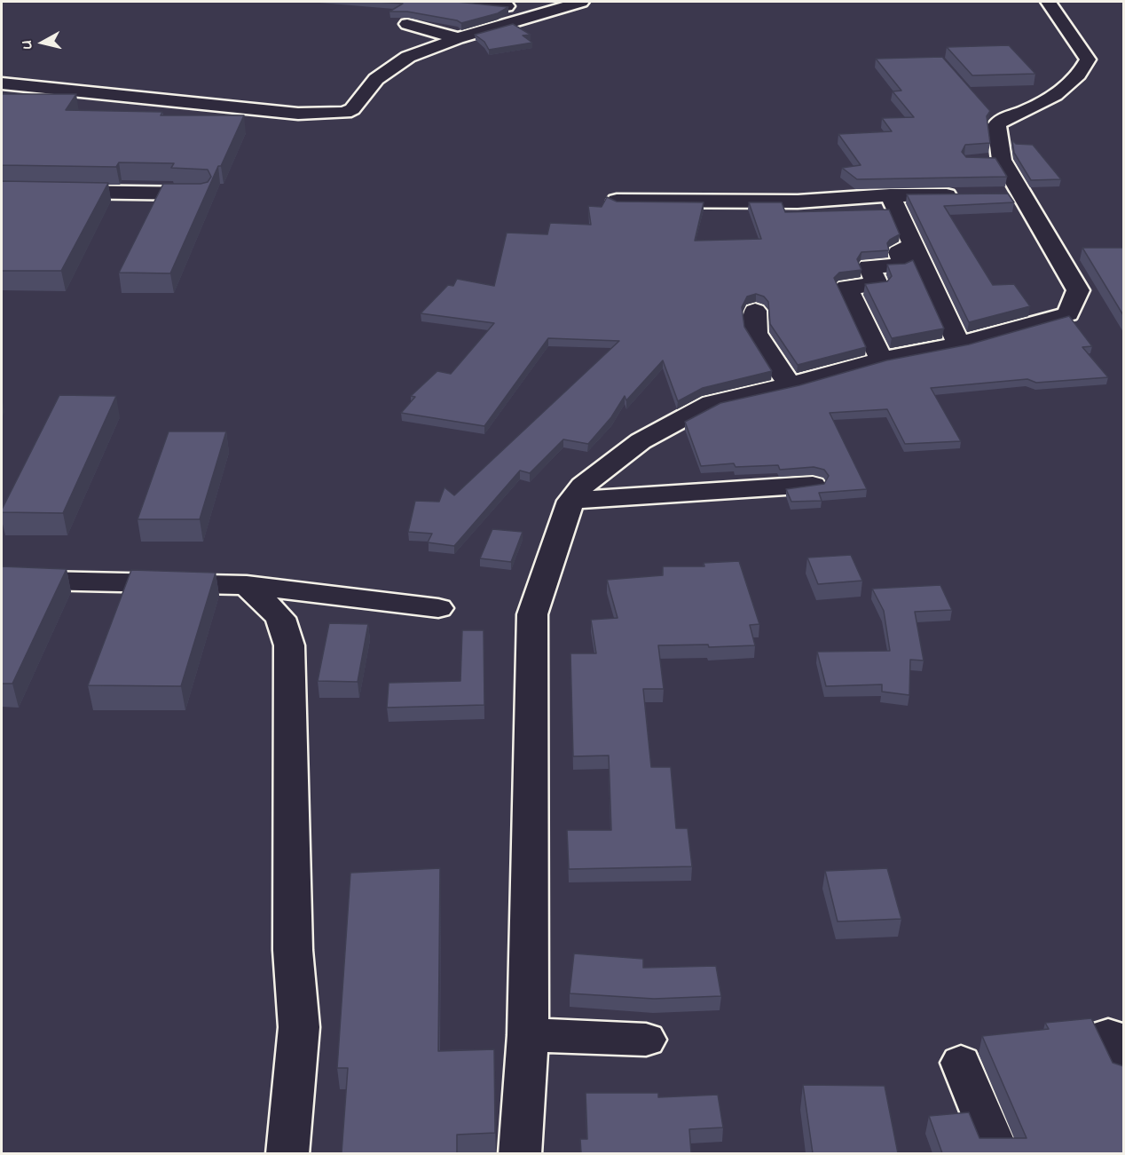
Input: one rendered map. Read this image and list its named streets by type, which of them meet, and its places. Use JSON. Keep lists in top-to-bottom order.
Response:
{
  "north": "left"
}
